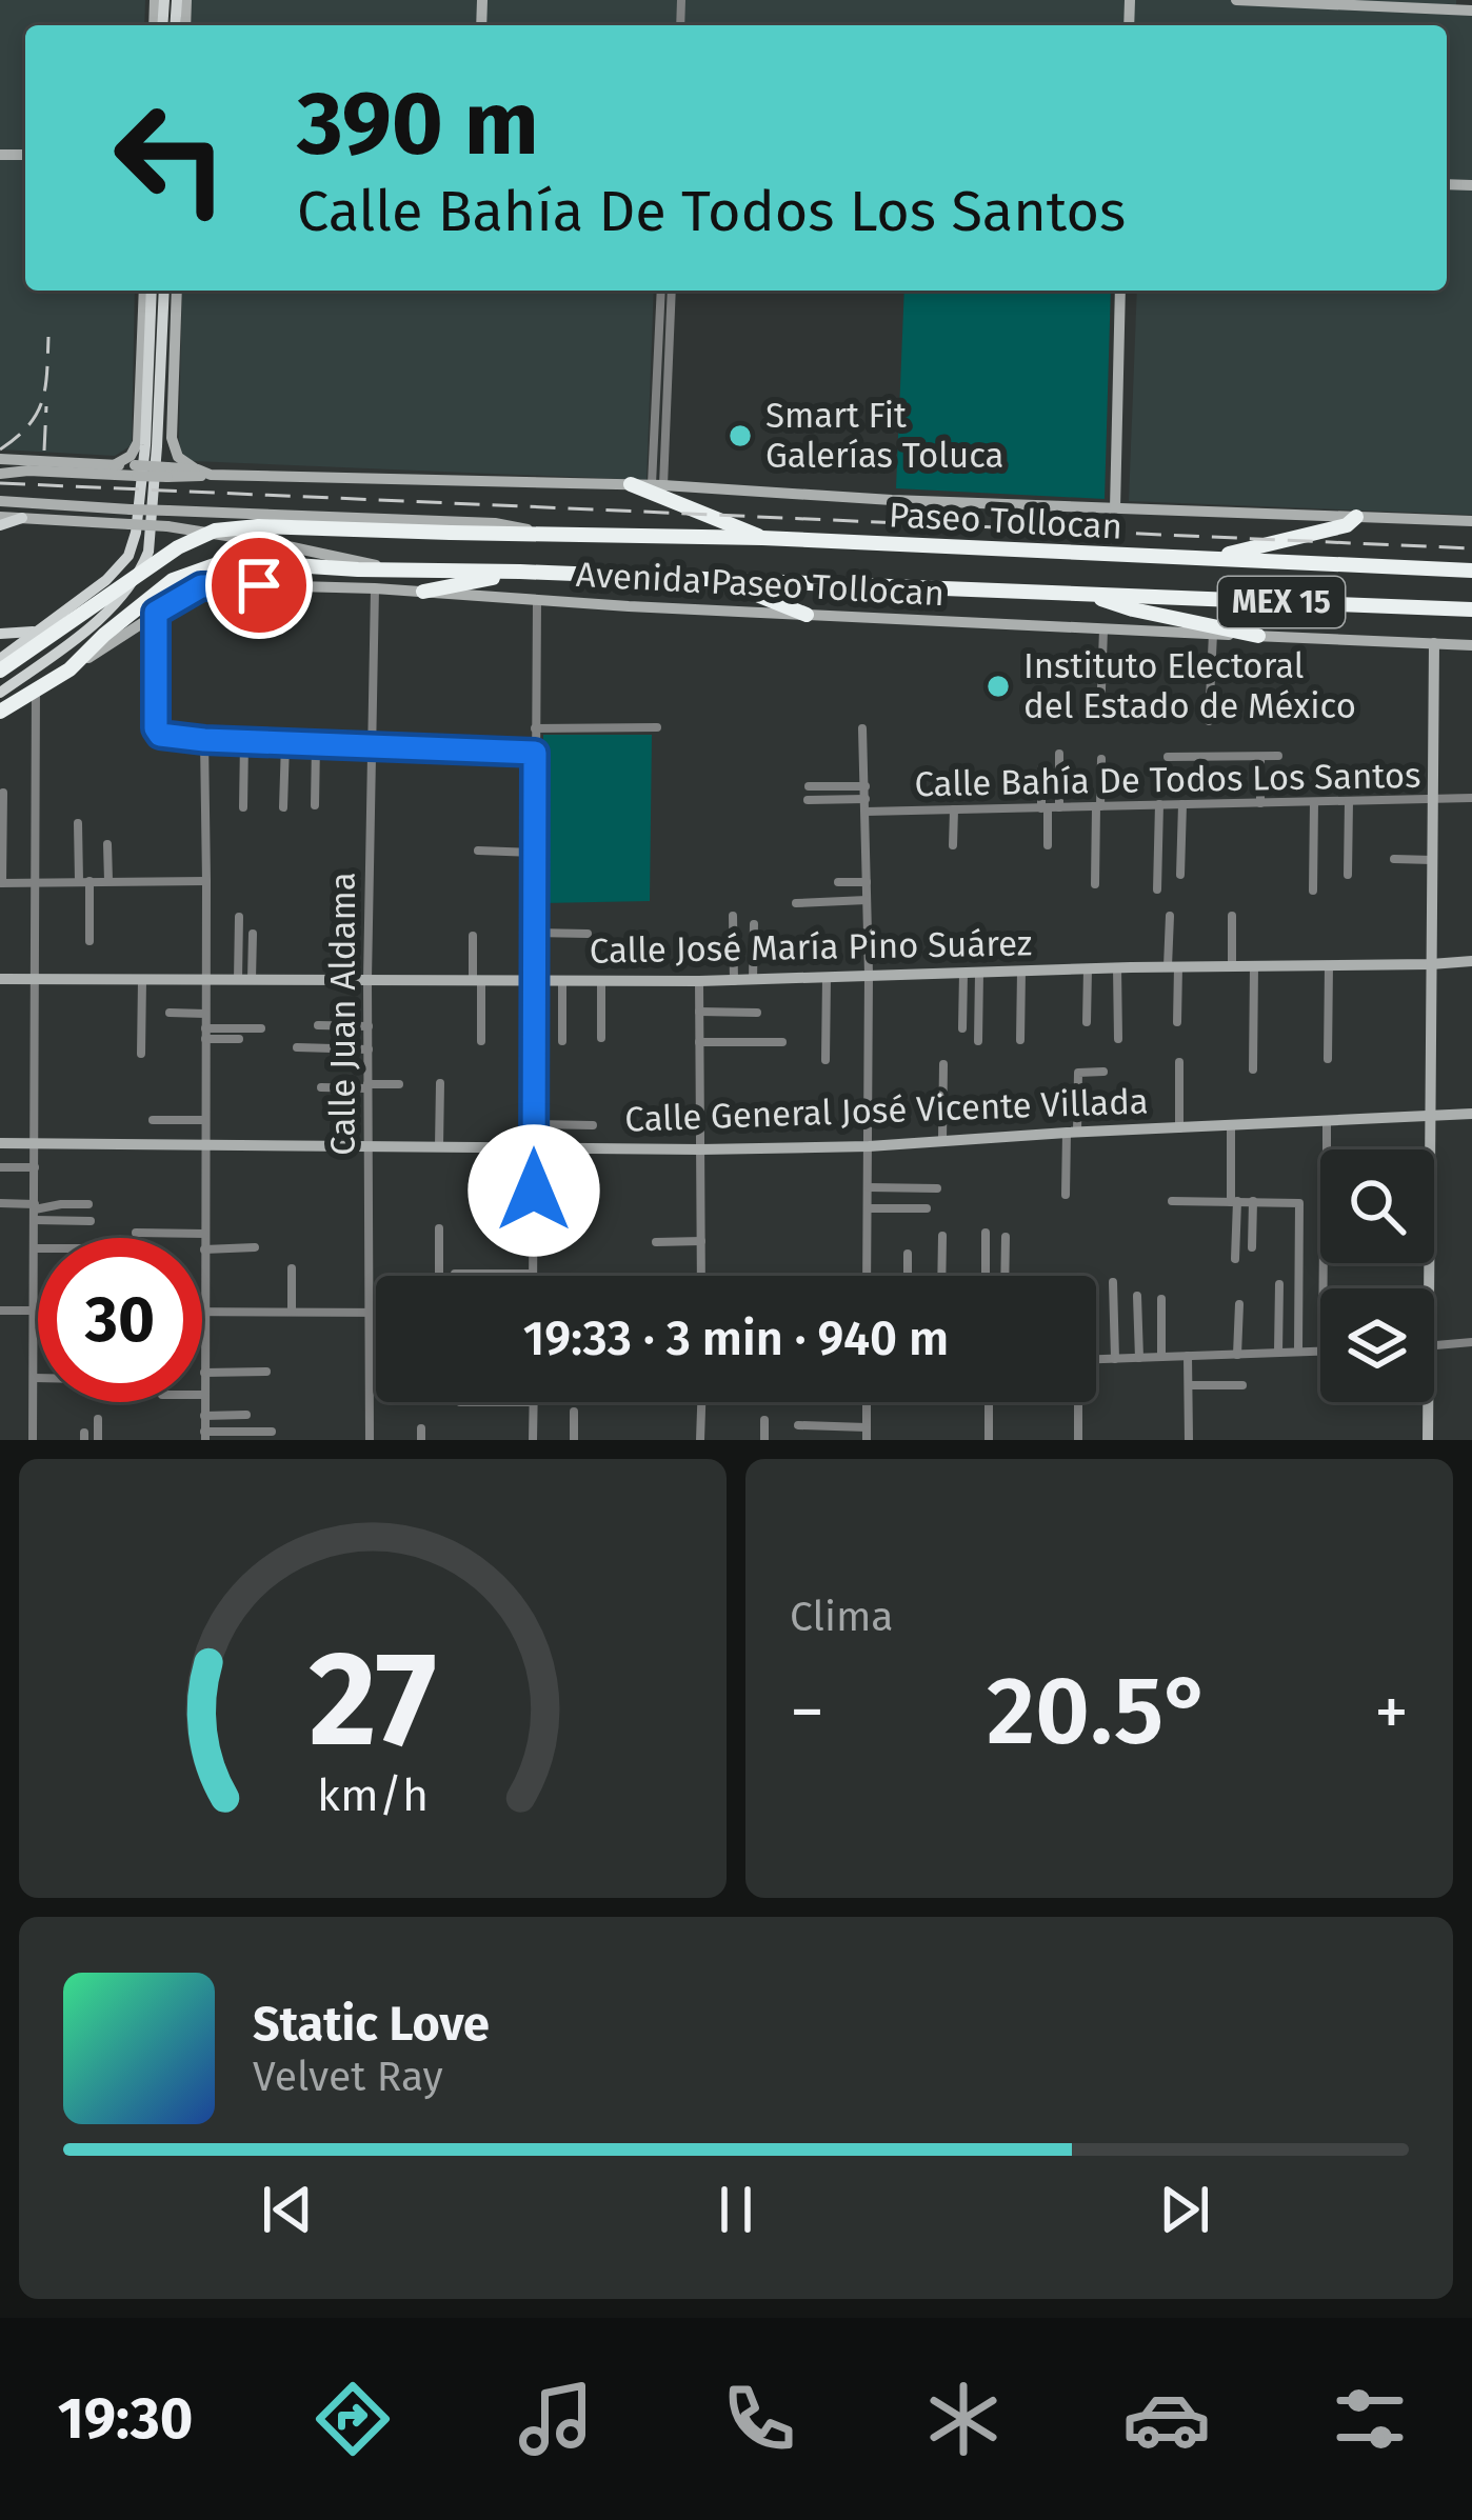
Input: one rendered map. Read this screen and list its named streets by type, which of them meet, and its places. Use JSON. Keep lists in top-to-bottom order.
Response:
{
  "streets": {
    "highway": ["Paseo Tollocan", "Avenida Paseo Tollocan", "MEX 15"],
    "main road": ["Calle José María Pino Suárez", "Calle General José Vicente Villada"],
    "street": ["Calle Bahía De Todos Los Santos", "Calle Juan Aldama"]
  },
  "crossings": [
    ["Paseo Tollocan", "Avenida Paseo Tollocan"],
    ["Paseo Tollocan", "MEX 15"],
    ["Avenida Paseo Tollocan", "MEX 15"],
    ["Avenida Paseo Tollocan", "Calle Juan Aldama"],
    ["Calle José María Pino Suárez", "Calle Juan Aldama"],
    ["Calle Juan Aldama", "Calle General José Vicente Villada"]
  ],
  "places": ["Smart Fit Galerías Toluca", "Instituto Electoral del Estado de México"],
  "page": {
    "turn": ["390 m", "Calle Bahía De Todos Los Santos"],
    "limit": "30",
    "trip": "19:33 · 3 min · 940 m",
    "tile": "Clima",
    "heat": ["−", "20.5°", "+"],
    "song": ["Static Love", "Velvet Ray"],
    "tabs": "19:30",
    "gauge": ["27", "km/h"]
  }
}
